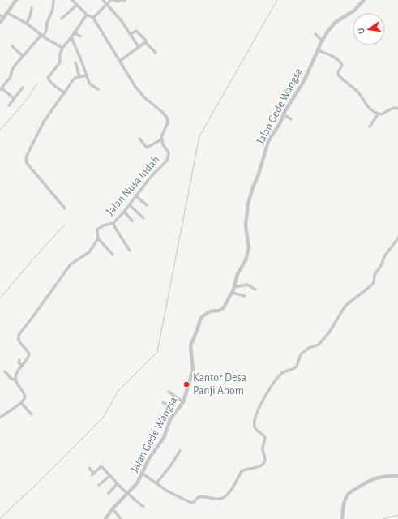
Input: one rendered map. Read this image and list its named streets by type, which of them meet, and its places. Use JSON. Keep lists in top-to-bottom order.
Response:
{
  "streets": {
    "street": ["Jalan Gede Wangsa", "Jalan Nusa Indah"]
  },
  "places": ["Kantor Desa Panji Anom"],
  "north": "left"
}
